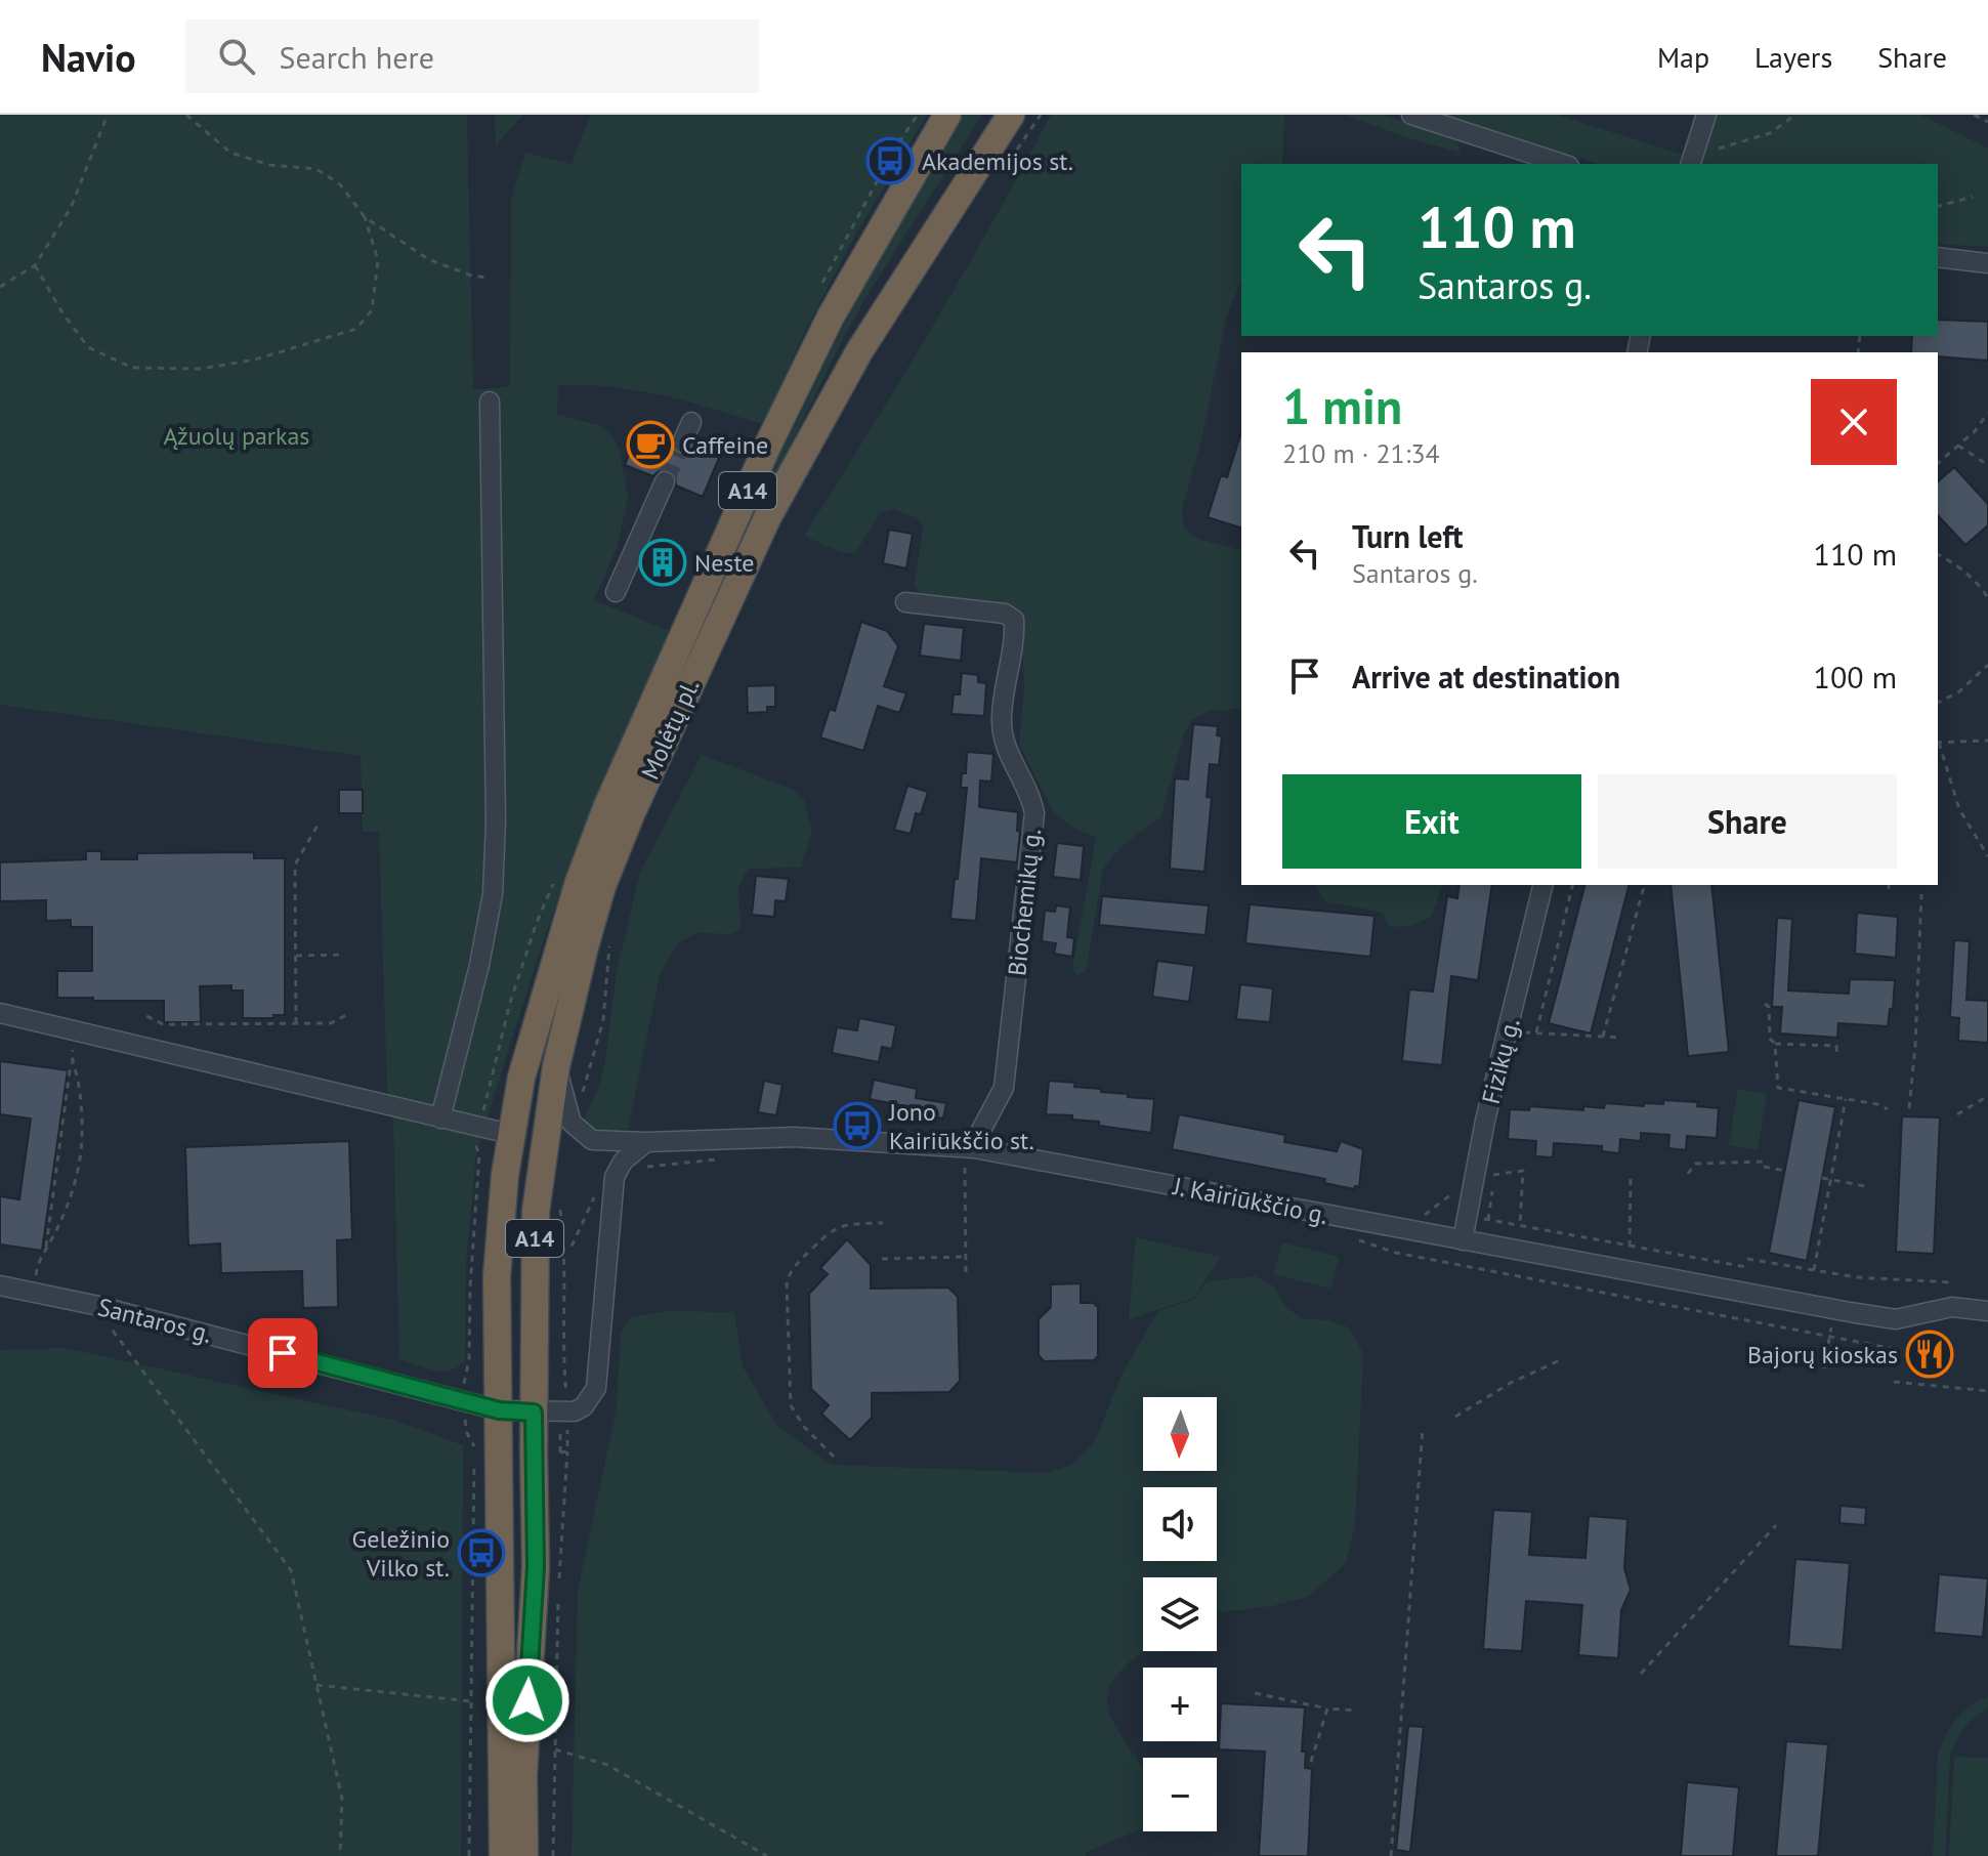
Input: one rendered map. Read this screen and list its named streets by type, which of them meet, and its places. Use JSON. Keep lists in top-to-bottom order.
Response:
{
  "streets": {
    "highway": ["A14", "Molėtų pl."],
    "street": [
      "Biochemikų g.",
      "Fizikų g.",
      "J. Kairiūkščio g.",
      "Santaros g."
    ]
  },
  "crossings": [
    ["Molėtų pl.", "Santaros g."],
    ["Biochemikų g.", "J. Kairiūkščio g."],
    ["Fizikų g.", "J. Kairiūkščio g."]
  ],
  "parks": ["Ąžuolų parkas"],
  "places": {
    "bus stop": ["Akademijos st.", "Jono Kairiūkščio st.", "Geležinio Vilko st."],
    "cafe": ["Caffeine"],
    "building": ["Neste"],
    "restaurant": ["Bajorų kioskas"]
  },
  "north": "bottom",
  "page": {
    "header": "Navio",
    "search": "Search here",
    "nav": ["Map", "Layers", "Share"],
    "turn": ["110 m", "Santaros g."],
    "heading": ["1 min", "210 m · 21:34"],
    "list": [
      {
        "name": "Turn left",
        "note": "Santaros g.",
        "value": "110 m"
      },
      {
        "name": "Arrive at destination",
        "value": "100 m"
      }
    ],
    "buttons": ["Exit", "Share"],
    "map_buttons": ["+", "−"]
  }
}
